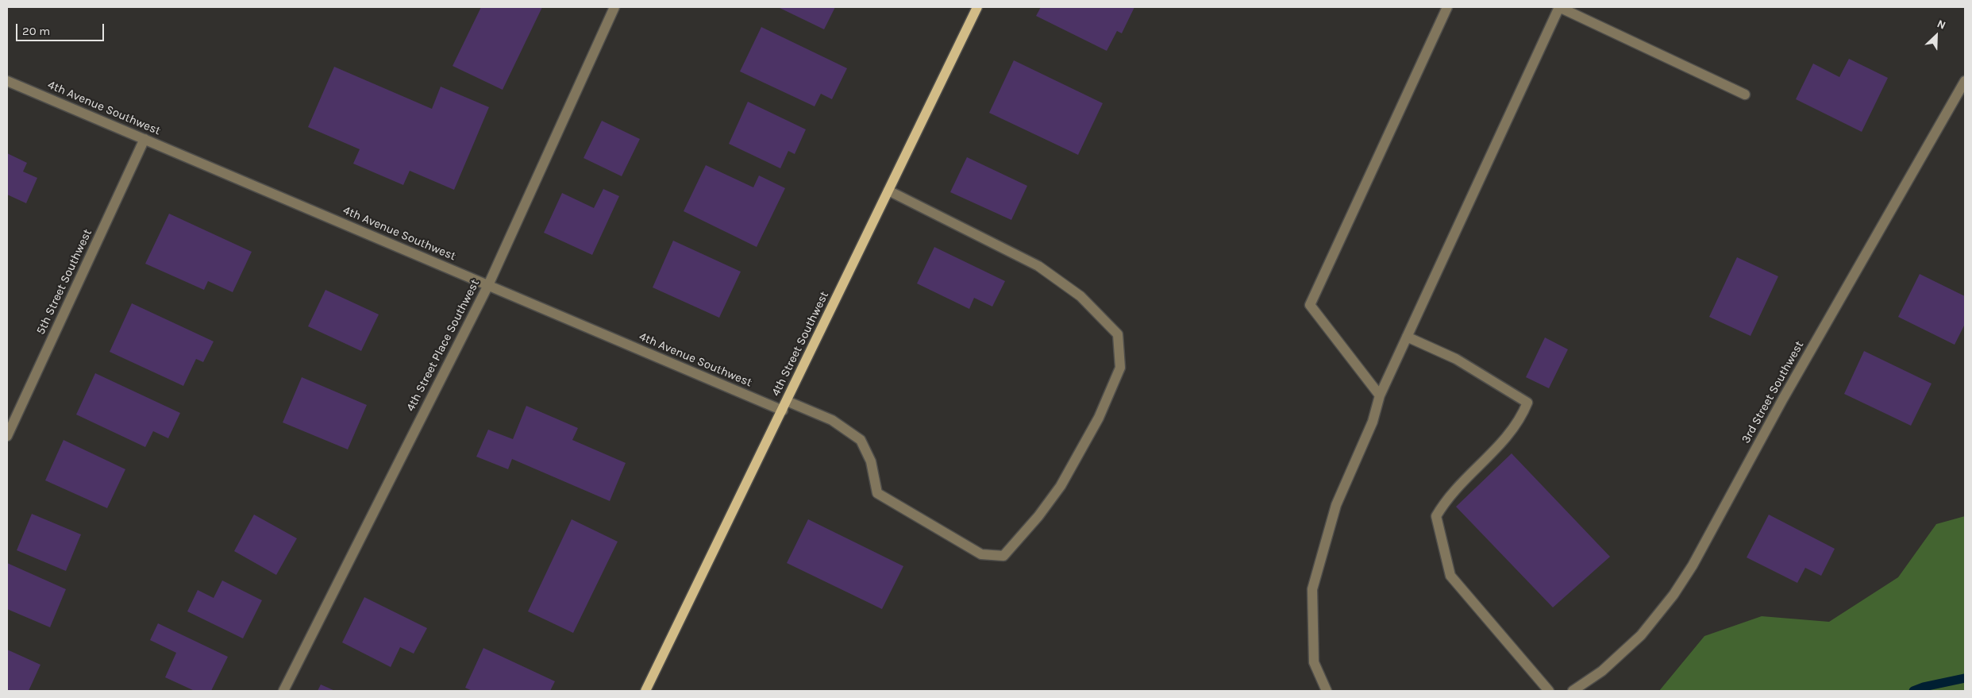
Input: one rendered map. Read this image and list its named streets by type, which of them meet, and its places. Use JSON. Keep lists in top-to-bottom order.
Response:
{
  "streets": {
    "main road": ["4th Street Southwest"],
    "street": [
      "4th Avenue Southwest",
      "5th Street Southwest",
      "4th Street Place Southwest",
      "3rd Street Southwest"
    ]
  },
  "crossings": [
    ["4th Avenue Southwest", "5th Street Southwest"],
    ["4th Avenue Southwest", "4th Street Southwest"],
    ["4th Avenue Southwest", "4th Street Place Southwest"]
  ],
  "scale_bar": "20 m",
  "north": "top right"
}
